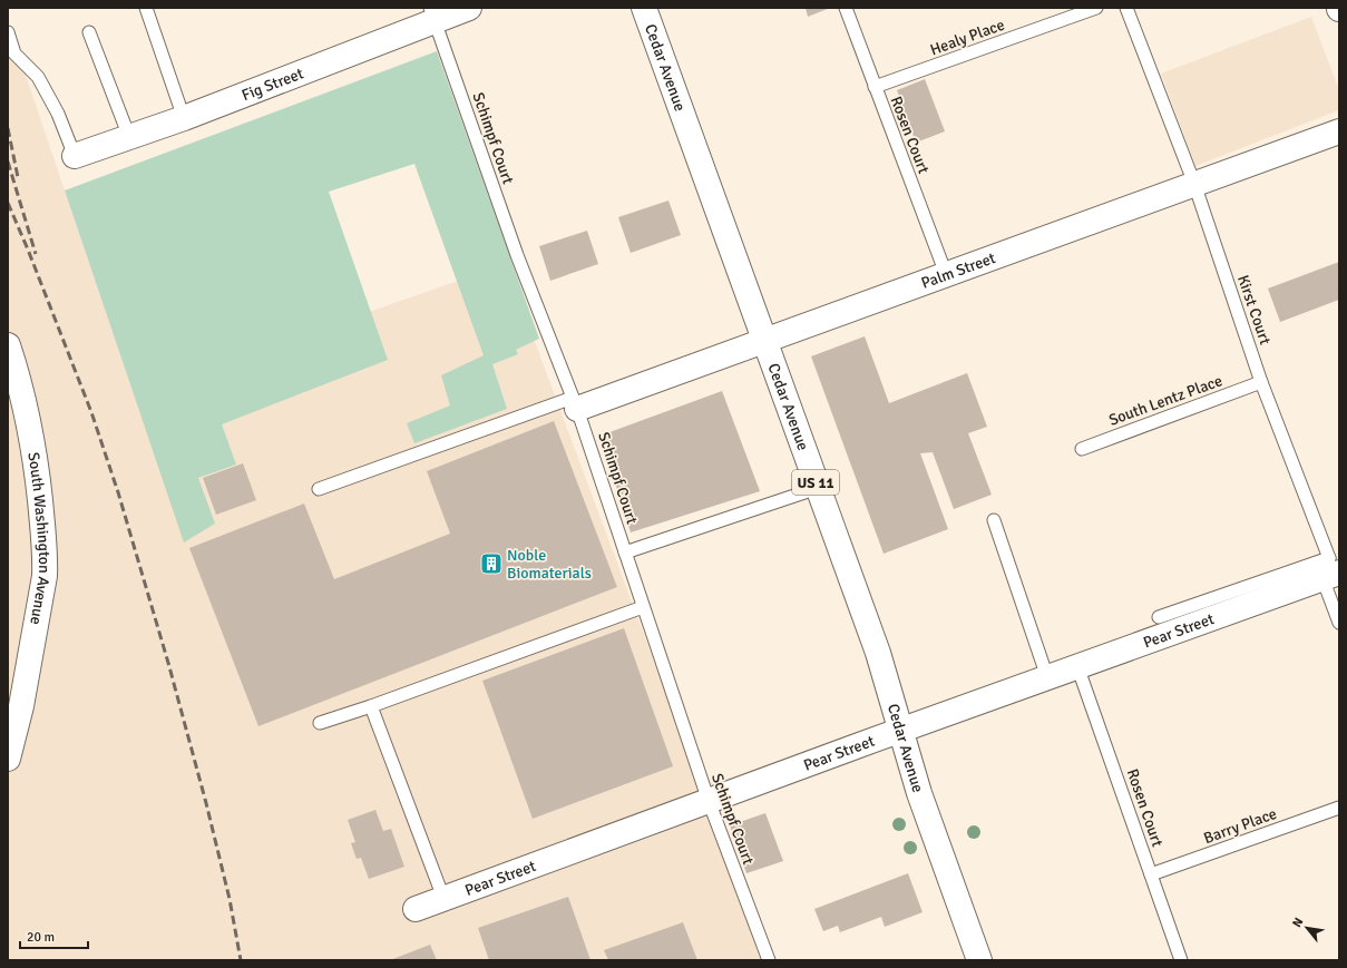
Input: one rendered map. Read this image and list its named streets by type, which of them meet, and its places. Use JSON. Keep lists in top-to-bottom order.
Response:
{
  "streets": {
    "street": [
      "Cedar Avenue",
      "Fig Street",
      "Palm Street",
      "US 11",
      "South Washington Avenue",
      "Pear Street"
    ],
    "lane": [
      "Healy Place",
      "Rosen Court",
      "Schimpf Court",
      "Kirst Court",
      "South Lentz Place",
      "Barry Place"
    ]
  },
  "crossings": [
    ["Healy Place", "Rosen Court"],
    ["Cedar Avenue", "Palm Street"],
    ["Cedar Avenue", "Pear Street"],
    ["Fig Street", "Schimpf Court"],
    ["Rosen Court", "Palm Street"],
    ["Rosen Court", "Pear Street"],
    ["Rosen Court", "Barry Place"],
    ["Schimpf Court", "Palm Street"],
    ["Schimpf Court", "Pear Street"],
    ["Palm Street", "Kirst Court"],
    ["Kirst Court", "South Lentz Place"],
    ["Kirst Court", "Pear Street"]
  ],
  "places": {
    "building": ["Noble Biomaterials"]
  },
  "scale_bar": "20 m",
  "north": "top left"
}
